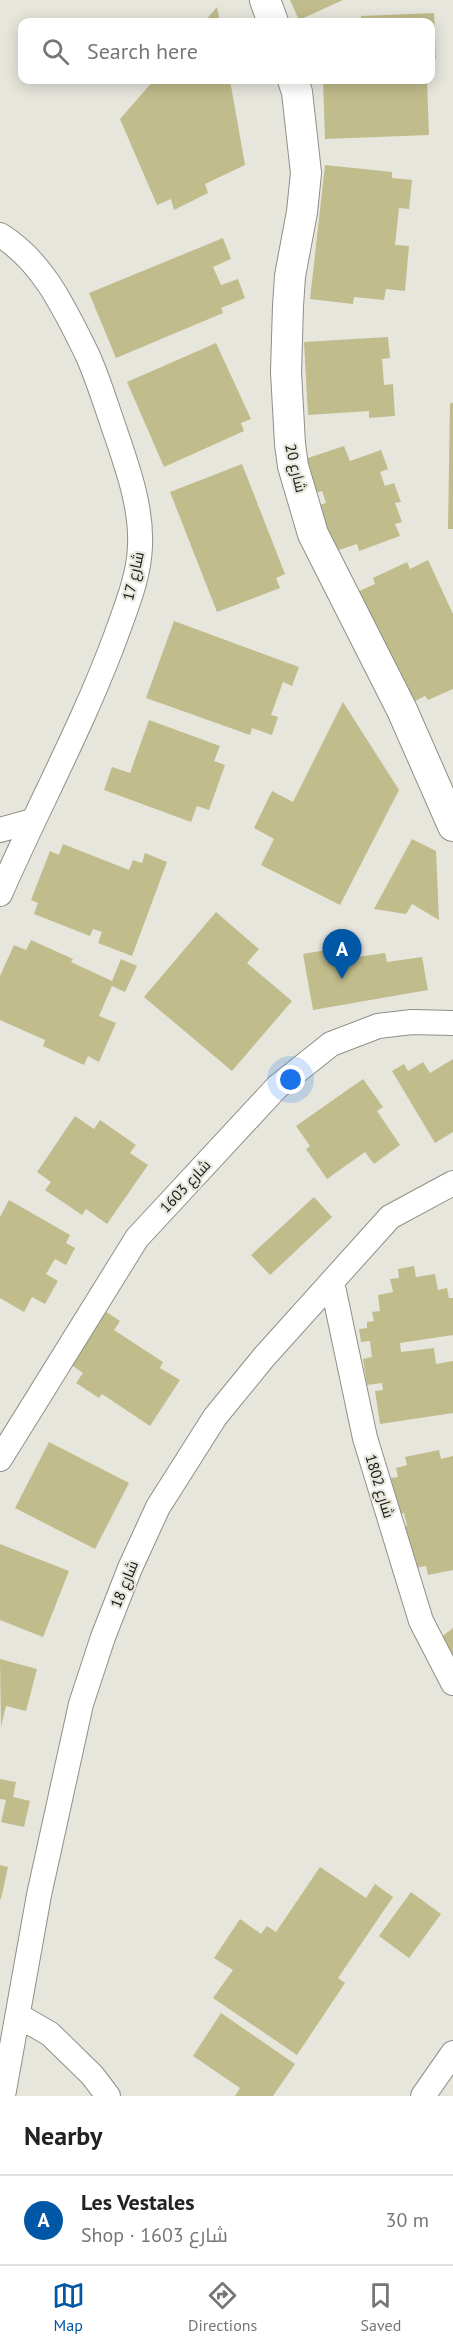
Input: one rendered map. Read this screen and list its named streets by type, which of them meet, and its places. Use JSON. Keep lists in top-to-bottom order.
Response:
{
  "streets": {
    "street": [
      "شارع 20",
      "شارع 17",
      "شارع 1603",
      "شارع 1802",
      "شارع 18"
    ]
  },
  "crossings": [
    ["شارع 1802", "شارع 18"]
  ],
  "page": {
    "search": "Search here",
    "pins": "A",
    "heading": "Nearby",
    "list": [
      {
        "mark": "A",
        "name": "Les Vestales",
        "note": "Shop · شارع 1603",
        "value": "30 m"
      }
    ],
    "nav": ["Map", "Directions", "Saved"]
  }
}
